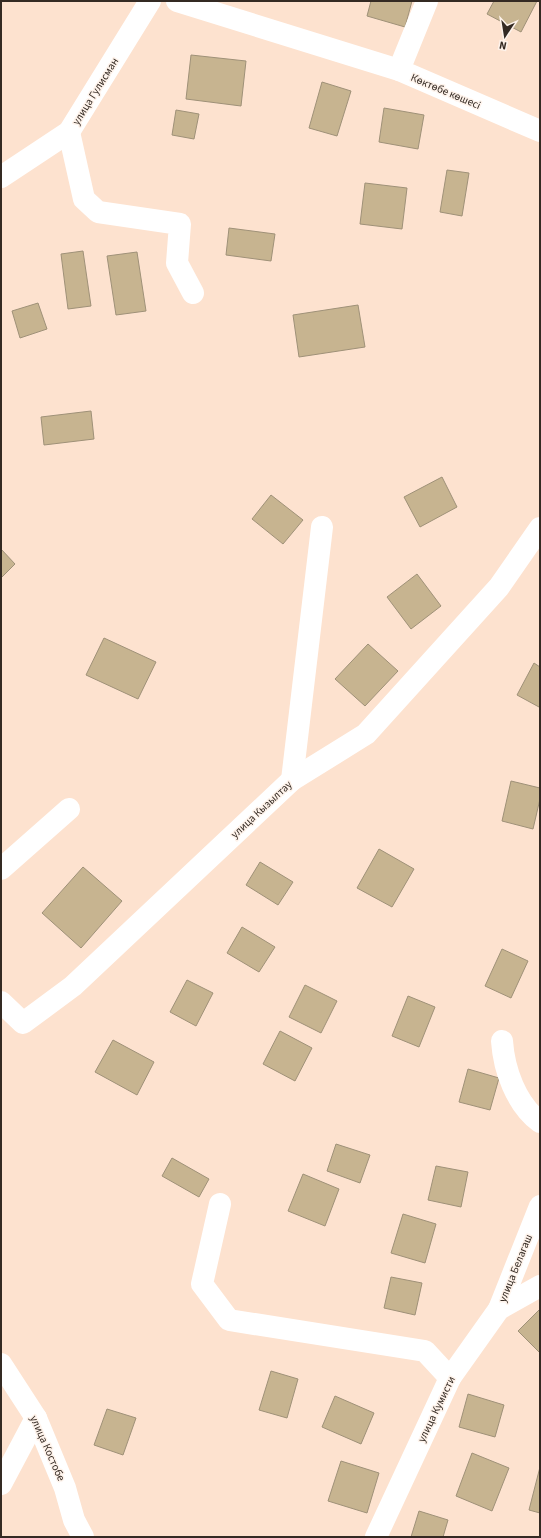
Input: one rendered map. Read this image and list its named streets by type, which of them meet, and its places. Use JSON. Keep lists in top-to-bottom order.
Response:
{
  "streets": {
    "street": [
      "улица Гулисман",
      "Көктөбе көшесі",
      "улица Кызылтау",
      "улица Белагаш",
      "улица Кумисти",
      "улица Костобе"
    ]
  },
  "crossings": [
    ["улица Белагаш", "улица Кумисти"]
  ],
  "north": "bottom"
}
